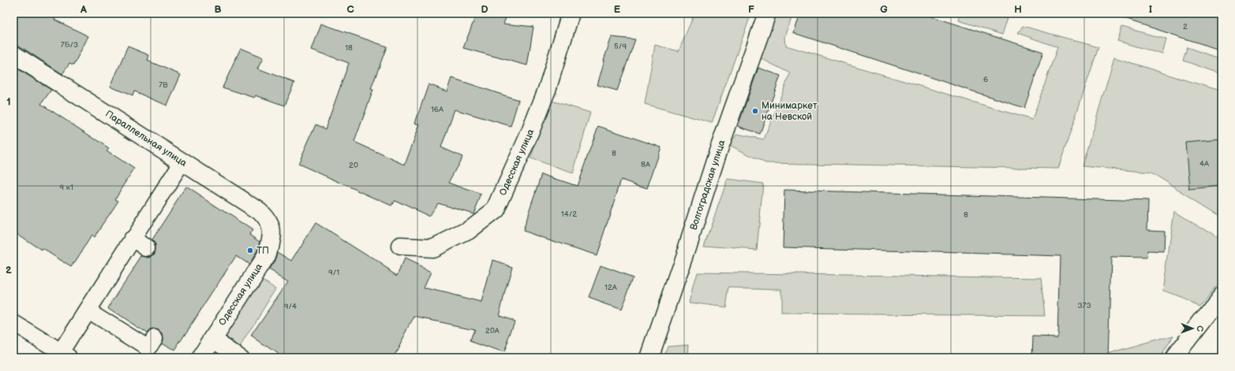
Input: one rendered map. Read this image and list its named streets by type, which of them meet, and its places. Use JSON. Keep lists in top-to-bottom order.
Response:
{
  "streets": {
    "street": ["Параллельная улица", "Одесская улица", "Волгоградская улица"]
  },
  "crossings": [
    ["Параллельная улица", "Одесская улица"]
  ],
  "places": ["Минимаркет на Невской", "ТП"],
  "house_numbers": [
    "2",
    "7Б/3",
    "5/9",
    "18",
    "6",
    "7В",
    "16А",
    "8",
    "4А",
    "8А",
    "20",
    "9 к1",
    "14/2",
    "8",
    "9/1",
    "12А",
    "373",
    "9/4",
    "20А"
  ],
  "north": "right",
  "grid": {
    "columns": [
      "A",
      "B",
      "C",
      "D",
      "E",
      "F",
      "G",
      "H",
      "I"
    ],
    "rows": ["1", "2"]
  }
}
